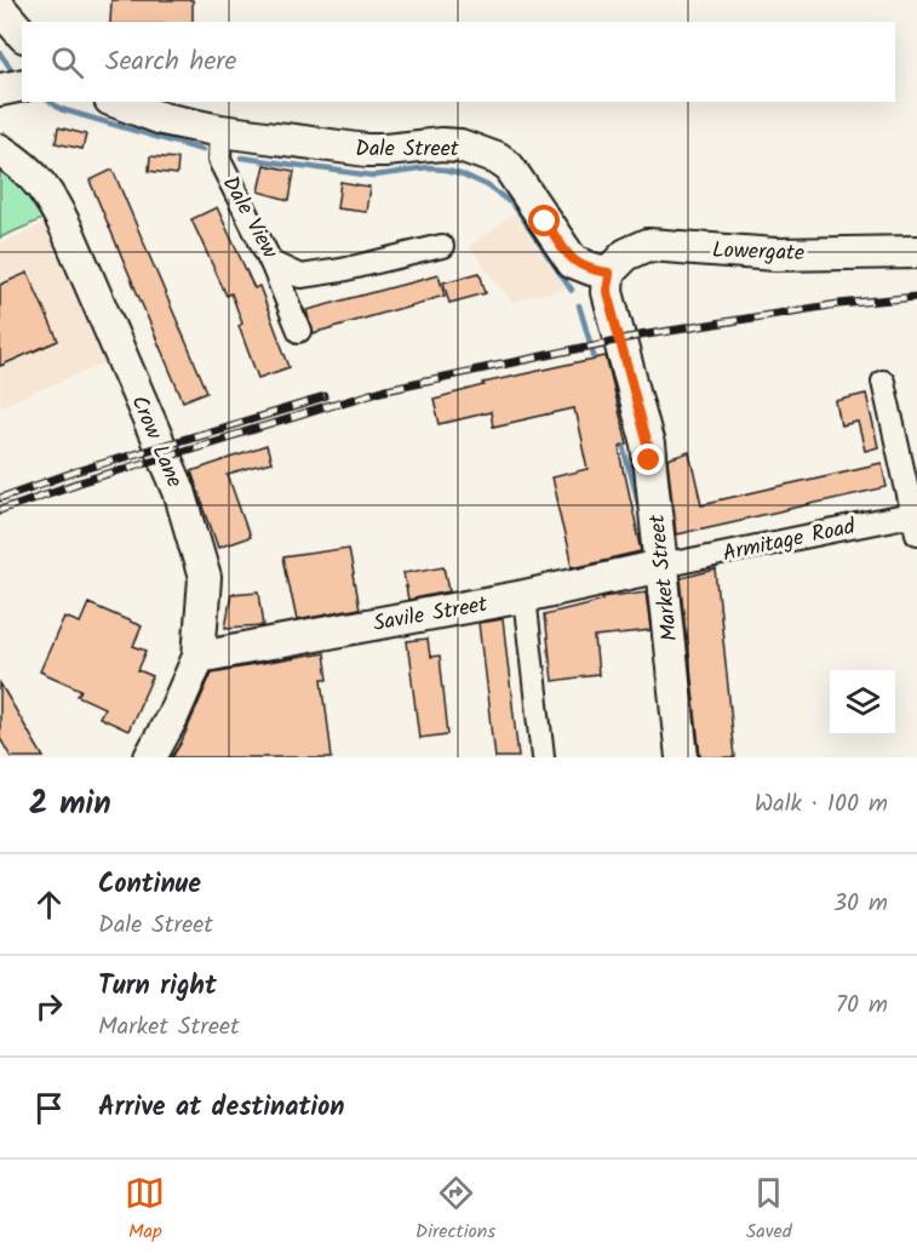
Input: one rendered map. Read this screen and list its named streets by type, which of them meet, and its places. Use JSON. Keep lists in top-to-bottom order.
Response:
{
  "streets": {
    "street": [
      "Dale Street",
      "Dale View",
      "Lowergate",
      "Crow Lane",
      "Armitage Road",
      "Market Street",
      "Savile Street"
    ]
  },
  "crossings": [
    ["Dale Street", "Dale View"],
    ["Dale Street", "Lowergate"],
    ["Dale Street", "Market Street"],
    ["Lowergate", "Market Street"],
    ["Crow Lane", "Savile Street"],
    ["Armitage Road", "Market Street"],
    ["Armitage Road", "Savile Street"],
    ["Market Street", "Savile Street"]
  ],
  "page": {
    "search": "Search here",
    "heading": ["2 min", "Walk · 100 m"],
    "list": [
      ["Continue", "Dale Street", "30 m"],
      ["Turn right", "Market Street", "70 m"],
      "Arrive at destination"
    ],
    "nav": ["Map", "Directions", "Saved"]
  }
}
